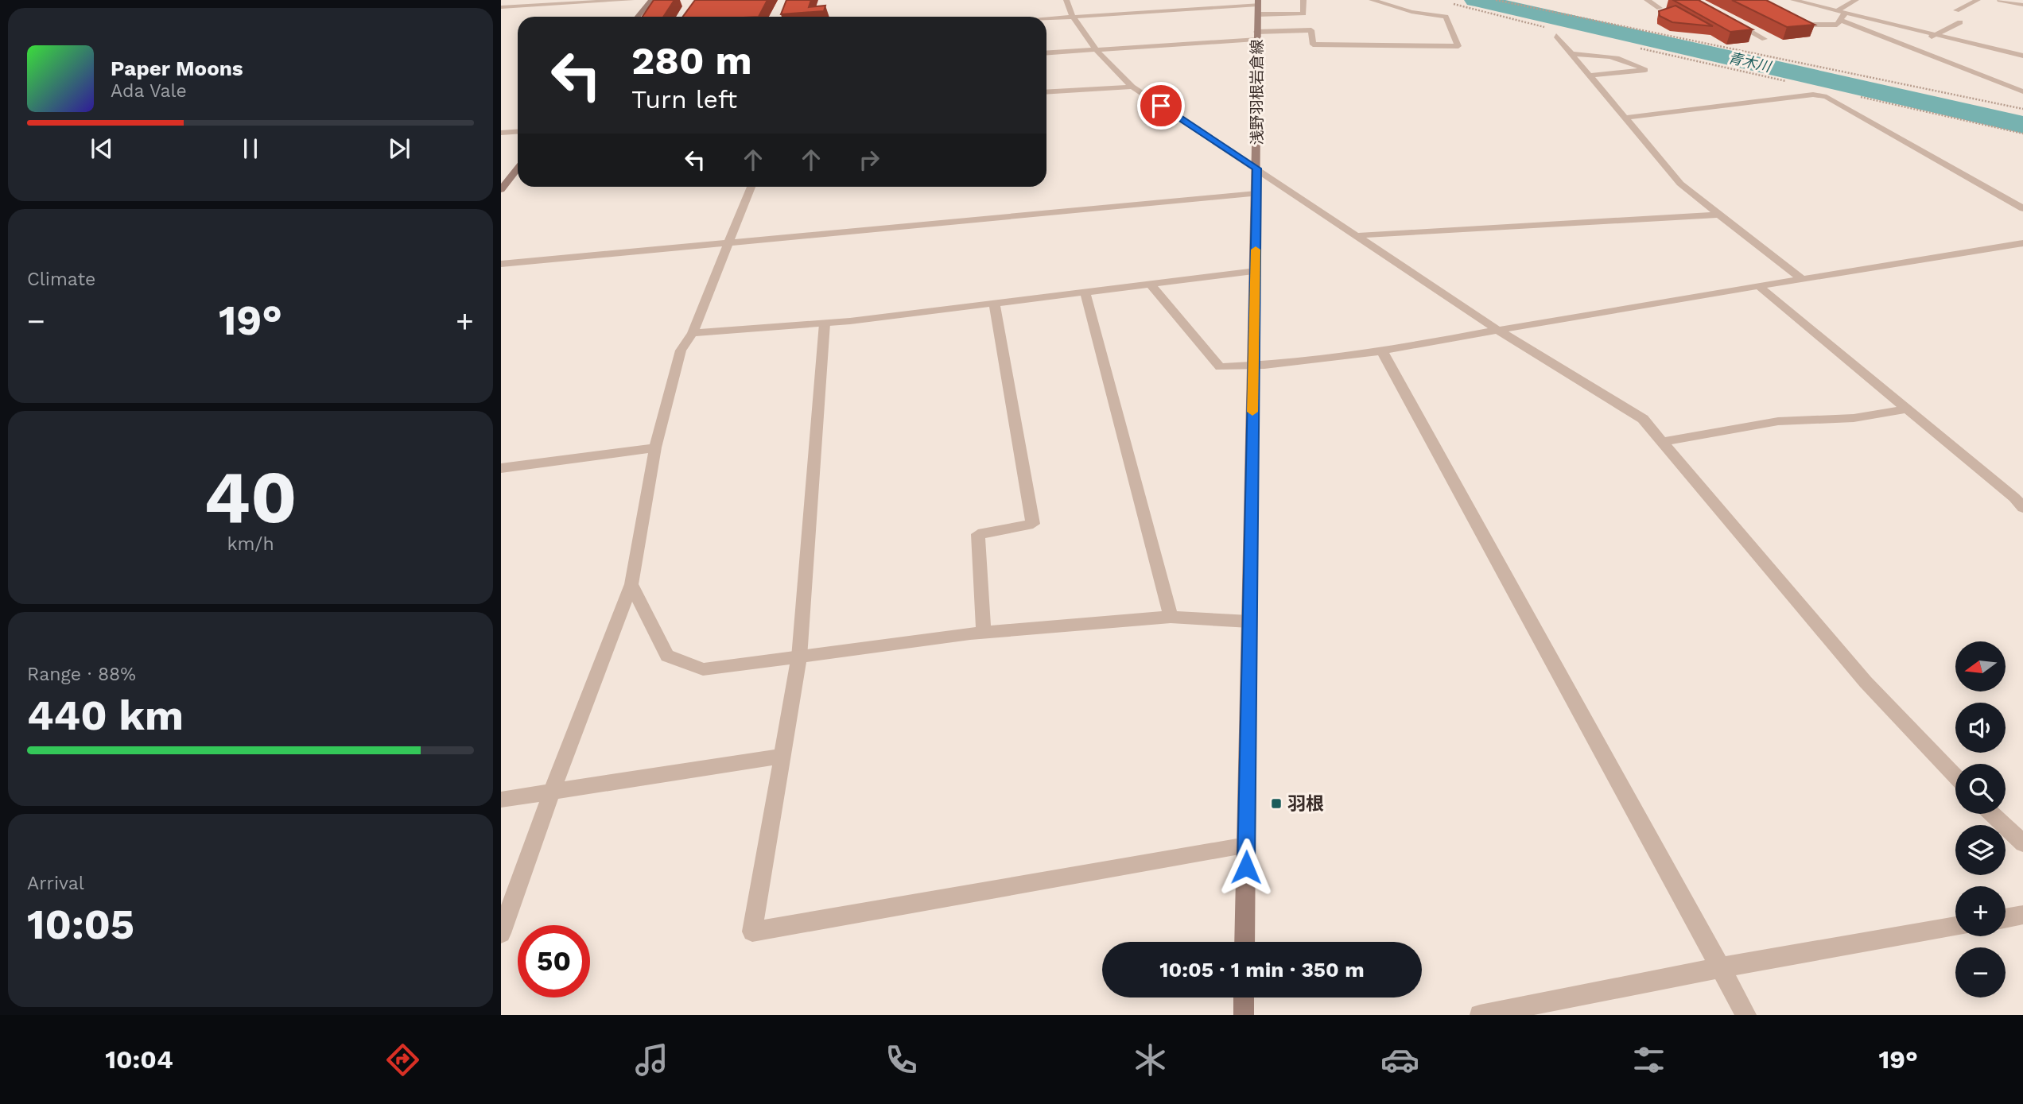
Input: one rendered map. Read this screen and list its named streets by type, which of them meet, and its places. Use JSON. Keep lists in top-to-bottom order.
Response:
{
  "streets": {
    "main road": ["浅野羽根岩倉線"]
  },
  "water": ["青木川"],
  "places": {
    "transit": ["羽根"]
  },
  "north": "left",
  "page": {
    "turn": ["280 m", "Turn left"],
    "song": ["Paper Moons", "Ada Vale"],
    "tile": [
      "Climate",
      ["40", "km/h"],
      ["Range · 88%", "440 km"],
      ["Arrival", "10:05"]
    ],
    "heat": ["−", "19°", "+"],
    "map_buttons": ["+", "−"],
    "limit": "50",
    "trip": "10:05 · 1 min · 350 m",
    "tabs": ["10:04", "19°"]
  }
}
